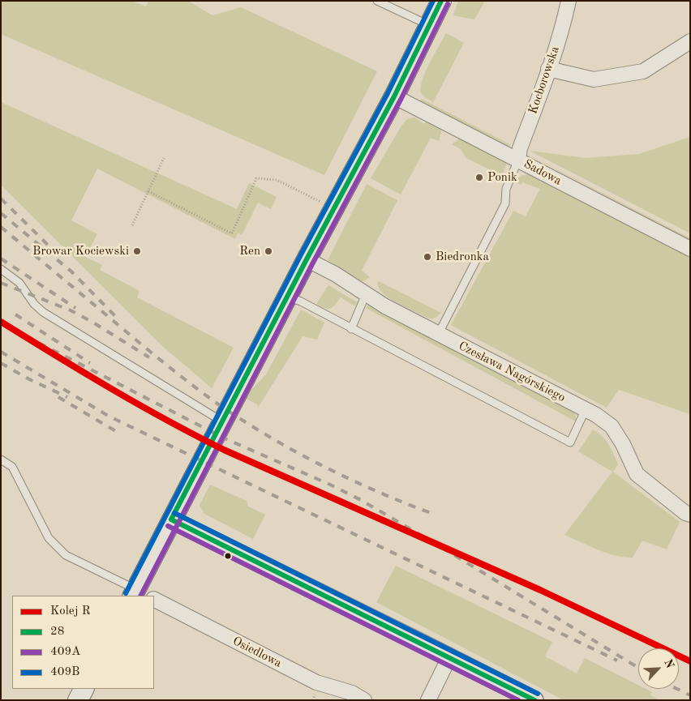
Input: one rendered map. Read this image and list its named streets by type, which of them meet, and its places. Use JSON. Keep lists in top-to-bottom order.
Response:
{
  "streets": {
    "street": [
      "Kocborowska",
      "Sadowa",
      "Czesława Nagórskiego",
      "Osiedlowa"
    ]
  },
  "crossings": [
    ["Kocborowska", "Sadowa"]
  ],
  "places": [
    "Ponik",
    "Browar Kociewski",
    "Ren",
    "Biedronka"
  ],
  "lines": [
    "transit line 28",
    "transit line 409B",
    "transit line 409A",
    "rail line R"
  ],
  "legend": [
    "Kolej R",
    "28",
    "409A",
    "409B"
  ],
  "north": "top right"
}
